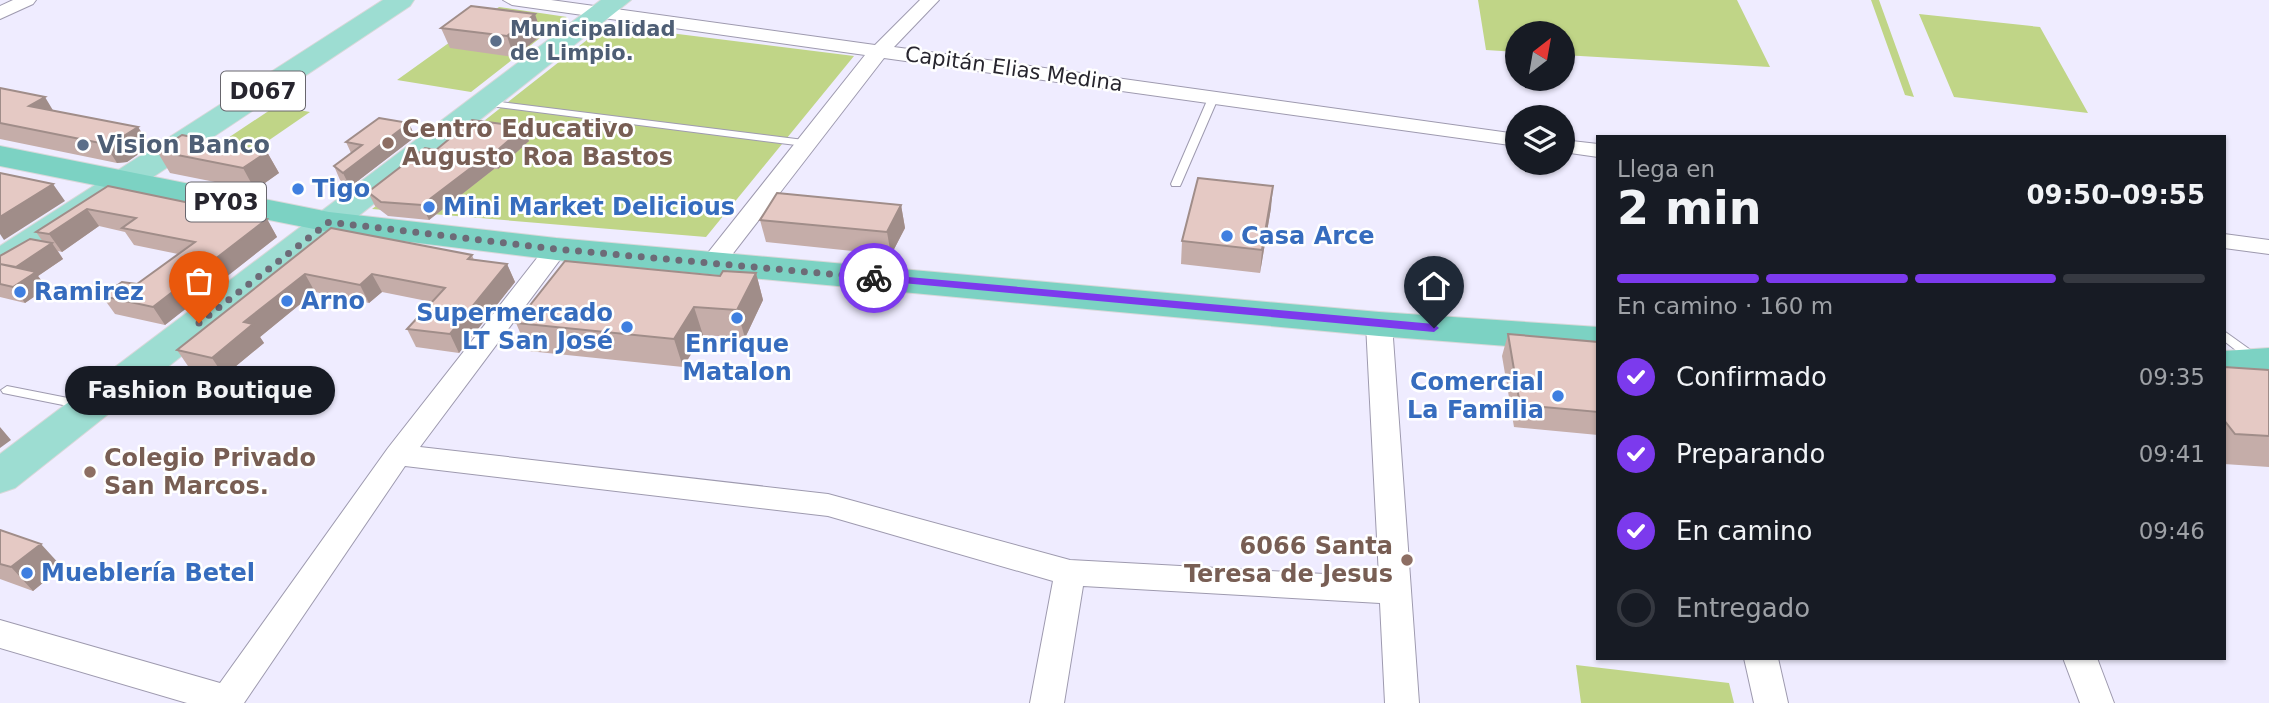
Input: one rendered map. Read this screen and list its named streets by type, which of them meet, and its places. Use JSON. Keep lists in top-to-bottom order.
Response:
{
  "streets": {
    "highway": ["PY03"],
    "main road": ["D067"],
    "street": ["Capitán Elias Medina"]
  },
  "crossings": [
    ["D067", "PY03"]
  ],
  "places": [
    "Municipalidad de Limpio.",
    "Centro Educativo Augusto Roa Bastos",
    "Vision Banco",
    "Tigo",
    "Mini Market Delicious",
    "Casa Arce",
    "Ramirez",
    "Arno",
    "Enrique Matalon",
    "Fashion Boutique",
    "Supermercado LT San José",
    "Comercial La Familia",
    "Colegio Privado San Marcos.",
    "6066 Santa Teresa de Jesus",
    "Mueblería Betel"
  ],
  "north": "top right",
  "page": {
    "heading": ["2 min", "Llega en", "09:50–09:55"],
    "bar": "En camino · 160 m",
    "list": [
      ["Confirmado", "09:35"],
      ["Preparando", "09:41"],
      ["En camino", "09:46"],
      "Entregado"
    ],
    "bubble": "Fashion Boutique"
  }
}
